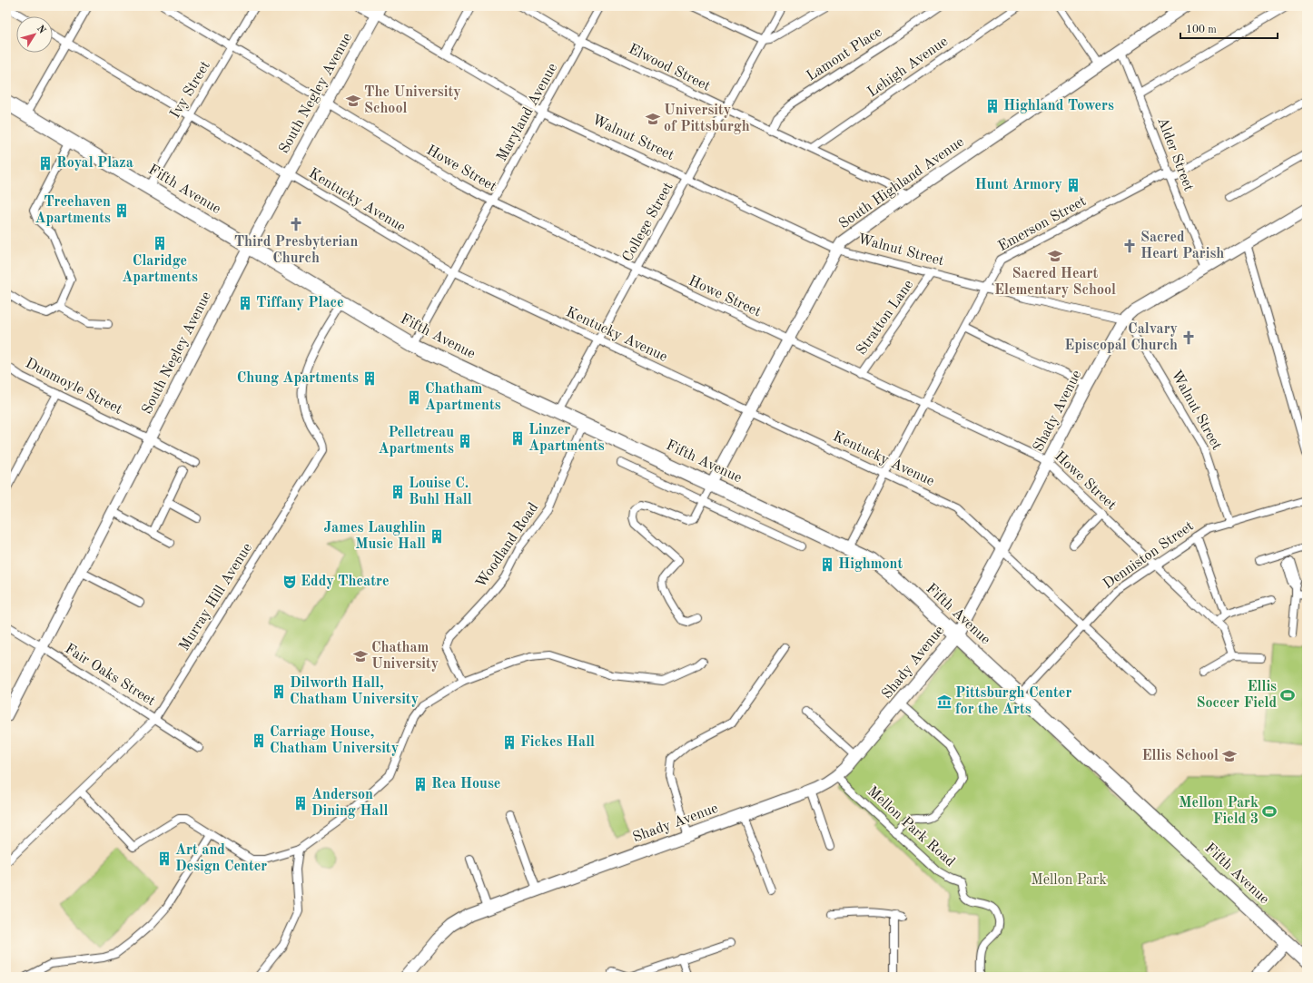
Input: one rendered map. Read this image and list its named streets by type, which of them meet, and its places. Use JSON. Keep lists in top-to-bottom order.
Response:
{
  "streets": {
    "highway": ["Fifth Avenue"],
    "main road": [
      "South Negley Avenue",
      "Walnut Street",
      "South Highland Avenue",
      "Shady Avenue"
    ],
    "street": [
      "Lamont Place",
      "Lehigh Avenue",
      "Elwood Street",
      "Ivy Street",
      "Maryland Avenue",
      "Alder Street",
      "Howe Street",
      "Kentucky Avenue",
      "College Street",
      "Emerson Street",
      "Stratton Lane",
      "Dunmoyle Street",
      "Woodland Road",
      "Denniston Street",
      "Murray Hill Avenue",
      "Fair Oaks Street",
      "Mellon Park Road"
    ]
  },
  "crossings": [
    ["Lamont Place", "Elwood Street"],
    ["Lehigh Avenue", "Elwood Street"],
    ["Elwood Street", "Maryland Avenue"],
    ["Elwood Street", "South Highland Avenue"],
    ["Elwood Street", "College Street"],
    ["Ivy Street", "Howe Street"],
    ["Ivy Street", "Fifth Avenue"],
    ["Ivy Street", "Kentucky Avenue"],
    ["South Negley Avenue", "Walnut Street"],
    ["South Negley Avenue", "Howe Street"],
    ["South Negley Avenue", "Fifth Avenue"],
    ["South Negley Avenue", "Kentucky Avenue"],
    ["South Negley Avenue", "Dunmoyle Street"],
    ["South Negley Avenue", "Fair Oaks Street"],
    ["Maryland Avenue", "Walnut Street"],
    ["Maryland Avenue", "Howe Street"],
    ["Maryland Avenue", "Fifth Avenue"],
    ["Maryland Avenue", "Kentucky Avenue"],
    ["Walnut Street", "South Highland Avenue"],
    ["Walnut Street", "College Street"],
    ["Walnut Street", "Emerson Street"],
    ["Walnut Street", "Stratton Lane"],
    ["Walnut Street", "Shady Avenue"],
    ["Walnut Street", "Denniston Street"],
    ["Alder Street", "South Highland Avenue"],
    ["Alder Street", "Emerson Street"],
    ["Alder Street", "Shady Avenue"],
    ["Howe Street", "South Highland Avenue"],
    ["Howe Street", "College Street"],
    ["Howe Street", "Emerson Street"],
    ["Howe Street", "Stratton Lane"],
    ["Howe Street", "Shady Avenue"],
    ["Howe Street", "Denniston Street"],
    ["South Highland Avenue", "Fifth Avenue"],
    ["South Highland Avenue", "Kentucky Avenue"],
    ["Fifth Avenue", "College Street"],
    ["Fifth Avenue", "Emerson Street"],
    ["Fifth Avenue", "Shady Avenue"],
    ["Fifth Avenue", "Woodland Road"],
    ["Fifth Avenue", "Denniston Street"],
    ["Fifth Avenue", "Murray Hill Avenue"],
    ["Kentucky Avenue", "College Street"],
    ["Kentucky Avenue", "Emerson Street"],
    ["Kentucky Avenue", "Shady Avenue"],
    ["Kentucky Avenue", "Denniston Street"],
    ["Shady Avenue", "Mellon Park Road"],
    ["Murray Hill Avenue", "Fair Oaks Street"]
  ],
  "parks": ["Mellon Park"],
  "places": {
    "school or university": [
      "The University School",
      "University of Pittsburgh",
      "Sacred Heart Elementary School",
      "Chatham University",
      "Ellis School"
    ],
    "building": [
      "Highland Towers",
      "Royal Plaza",
      "Hunt Armory",
      "Treehaven Apartments",
      "Claridge Apartments",
      "Tiffany Place",
      "Chung Apartments",
      "Chatham Apartments",
      "Linzer Apartments",
      "Pelletreau Apartments",
      "Louise C. Buhl Hall",
      "James Laughlin Music Hall",
      "Highmont",
      "Dilworth Hall, Chatham University",
      "Carriage House, Chatham University",
      "Fickes Hall",
      "Rea House",
      "Anderson Dining Hall",
      "Art and Design Center"
    ],
    "church": ["Third Presbyterian Church", "Sacred Heart Parish", "Calvary Episcopal Church"],
    "theatre": ["Eddy Theatre"],
    "sports": ["Ellis Soccer Field", "Mellon Park Field 3"],
    "museum": ["Pittsburgh Center for the Arts"]
  },
  "scale_bar": "100 m",
  "north": "top right"
}
